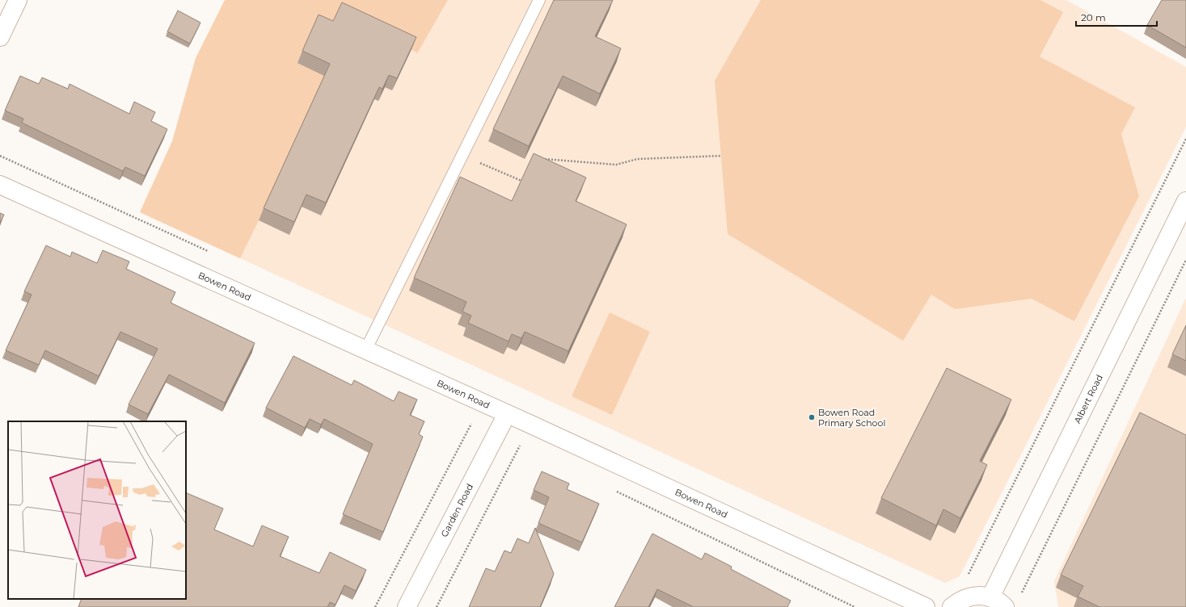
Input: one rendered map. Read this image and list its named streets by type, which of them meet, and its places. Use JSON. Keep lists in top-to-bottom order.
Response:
{
  "streets": {
    "street": ["Bowen Road", "Albert Road", "Garden Road"]
  },
  "crossings": [
    ["Bowen Road", "Garden Road"]
  ],
  "places": ["Bowen Road Primary School"],
  "scale_bar": "20 m"
}
